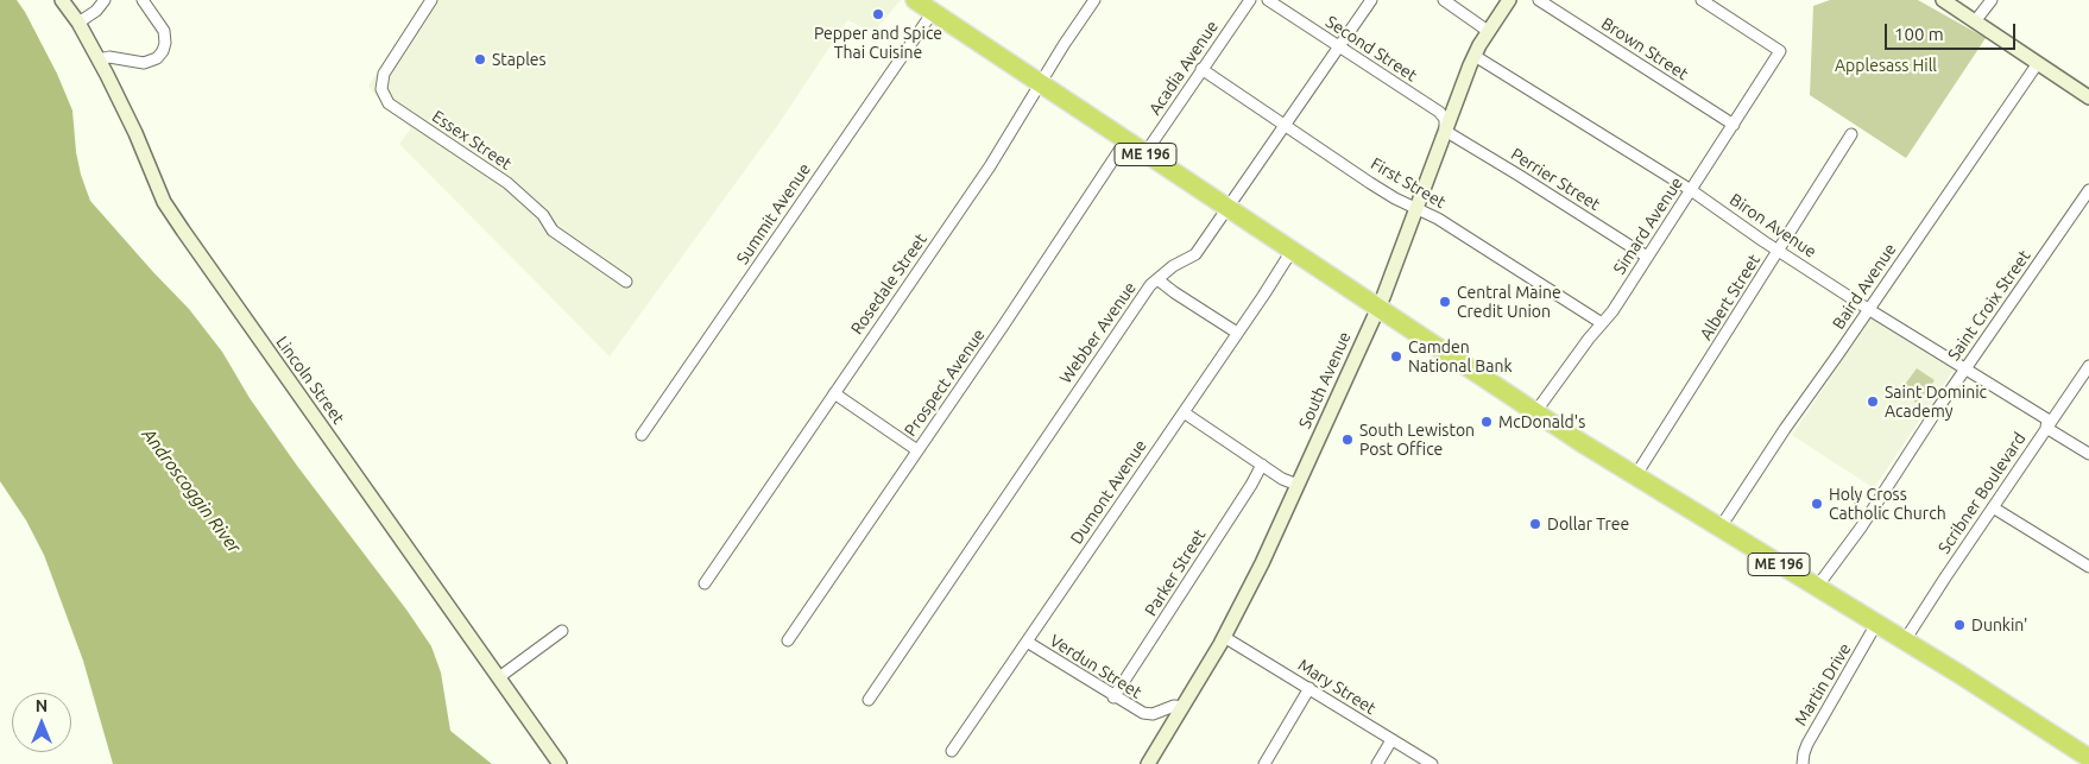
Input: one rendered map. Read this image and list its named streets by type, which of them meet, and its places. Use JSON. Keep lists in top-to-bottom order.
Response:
{
  "streets": {
    "highway": ["ME 196"],
    "street": [
      "Second Street",
      "Brown Street",
      "Acadia Avenue",
      "Essex Street",
      "Perrier Street",
      "First Street",
      "Summit Avenue",
      "Simard Avenue",
      "Biron Avenue",
      "Rosedale Street",
      "Baird Avenue",
      "Albert Street",
      "Saint Croix Street",
      "Webber Avenue",
      "Lincoln Street",
      "South Avenue",
      "Prospect Avenue",
      "Dumont Avenue",
      "Scribner Boulevard",
      "Parker Street",
      "Verdun Street",
      "Martin Drive",
      "Mary Street"
    ]
  },
  "crossings": [
    ["Second Street", "Perrier Street"],
    ["Second Street", "Webber Avenue"],
    ["Second Street", "South Avenue"],
    ["Brown Street", "Simard Avenue"],
    ["Acadia Avenue", "ME 196"],
    ["Acadia Avenue", "First Street"],
    ["ME 196", "Summit Avenue"],
    ["ME 196", "Simard Avenue"],
    ["ME 196", "Rosedale Street"],
    ["ME 196", "Baird Avenue"],
    ["ME 196", "Albert Street"],
    ["ME 196", "Saint Croix Street"],
    ["ME 196", "Webber Avenue"],
    ["ME 196", "South Avenue"],
    ["ME 196", "Prospect Avenue"],
    ["ME 196", "Dumont Avenue"],
    ["ME 196", "Scribner Boulevard"],
    ["ME 196", "Martin Drive"],
    ["Perrier Street", "Simard Avenue"],
    ["Perrier Street", "South Avenue"],
    ["First Street", "Simard Avenue"],
    ["First Street", "Webber Avenue"],
    ["First Street", "South Avenue"],
    ["Simard Avenue", "Biron Avenue"],
    ["Biron Avenue", "Baird Avenue"],
    ["Biron Avenue", "Albert Street"],
    ["Biron Avenue", "Saint Croix Street"],
    ["Biron Avenue", "South Avenue"],
    ["Biron Avenue", "Scribner Boulevard"],
    ["South Avenue", "Verdun Street"],
    ["South Avenue", "Mary Street"],
    ["Dumont Avenue", "Verdun Street"],
    ["Parker Street", "Verdun Street"]
  ],
  "water": ["Androscoggin River"],
  "parks": ["Applesass Hill"],
  "places": [
    "Pepper and Spice Thai Cuisine",
    "Staples",
    "Central Maine Credit Union",
    "Camden National Bank",
    "Saint Dominic Academy",
    "McDonald's",
    "South Lewiston Post Office",
    "Holy Cross Catholic Church",
    "Dollar Tree",
    "Dunkin'"
  ],
  "scale_bar": "100 m",
  "north": "top"
}
